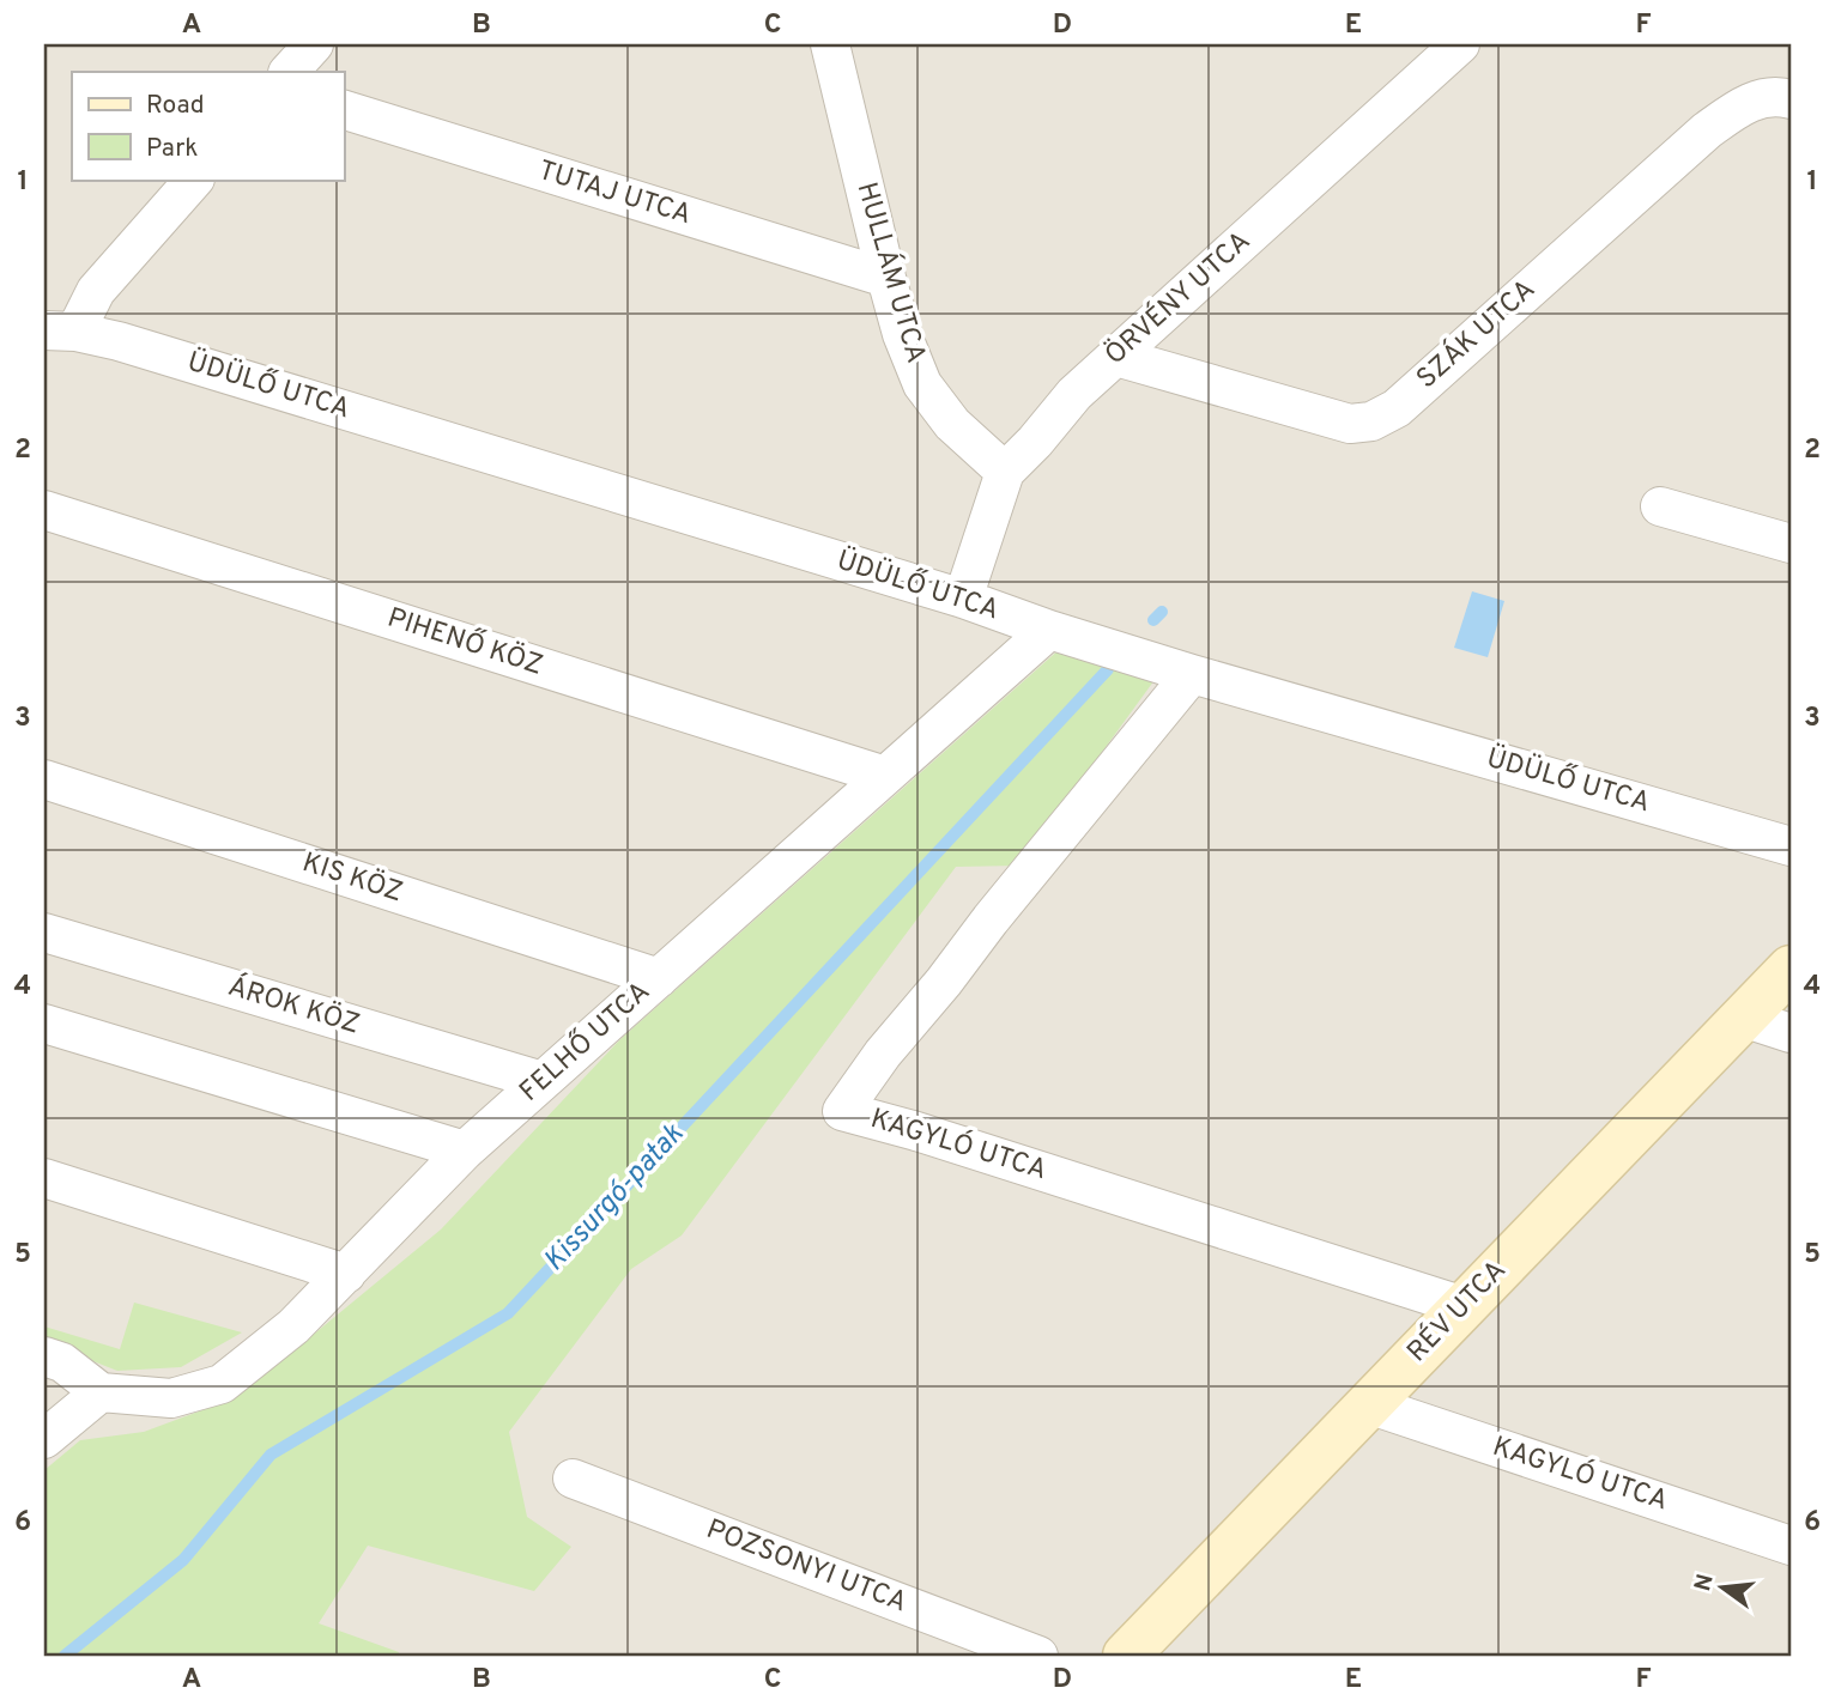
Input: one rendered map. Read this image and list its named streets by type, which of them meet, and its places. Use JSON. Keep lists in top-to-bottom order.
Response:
{
  "streets": {
    "street": [
      "TUTAJ UTCA",
      "HULLÁM UTCA",
      "ÖRVÉNY UTCA",
      "SZÁK UTCA",
      "ÜDÜLŐ UTCA",
      "PIHENŐ KÖZ",
      "KIS KÖZ",
      "ÁROK KÖZ",
      "FELHŐ UTCA",
      "KAGYLÓ UTCA",
      "RÉV UTCA",
      "POZSONYI UTCA"
    ]
  },
  "crossings": [
    ["TUTAJ UTCA", "HULLÁM UTCA"],
    ["HULLÁM UTCA", "ÖRVÉNY UTCA"],
    ["ÖRVÉNY UTCA", "SZÁK UTCA"],
    ["ÖRVÉNY UTCA", "ÜDÜLŐ UTCA"],
    ["ÜDÜLŐ UTCA", "FELHŐ UTCA"],
    ["ÜDÜLŐ UTCA", "KAGYLÓ UTCA"],
    ["PIHENŐ KÖZ", "FELHŐ UTCA"],
    ["KIS KÖZ", "FELHŐ UTCA"],
    ["ÁROK KÖZ", "FELHŐ UTCA"],
    ["KAGYLÓ UTCA", "RÉV UTCA"]
  ],
  "water": ["Kissurgó-patak"],
  "legend": ["Road", "Park"],
  "north": "left",
  "grid": {
    "columns": [
      "A",
      "B",
      "C",
      "D",
      "E",
      "F"
    ],
    "rows": [
      "1",
      "2",
      "3",
      "4",
      "5",
      "6"
    ]
  }
}
